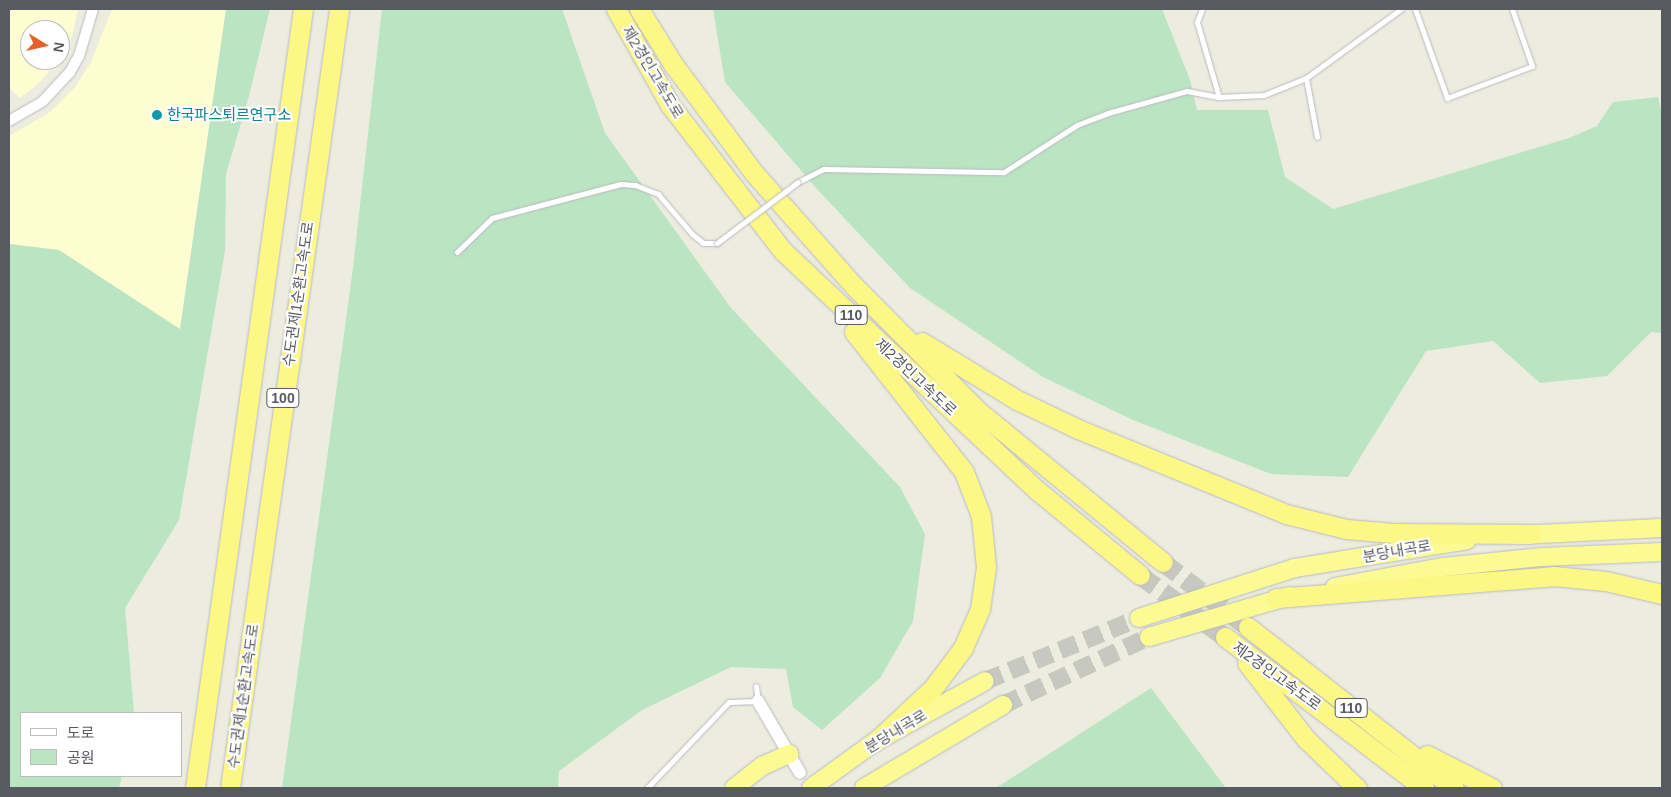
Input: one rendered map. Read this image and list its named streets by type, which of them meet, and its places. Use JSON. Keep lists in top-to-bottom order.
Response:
{
  "streets": {
    "highway": [
      "제2경인고속도로",
      "수도권제1순환고속도로",
      "110",
      "100",
      "분당내곡로"
    ]
  },
  "places": ["한국파스퇴르연구소"],
  "legend": ["도로", "공원"],
  "north": "right"
}
